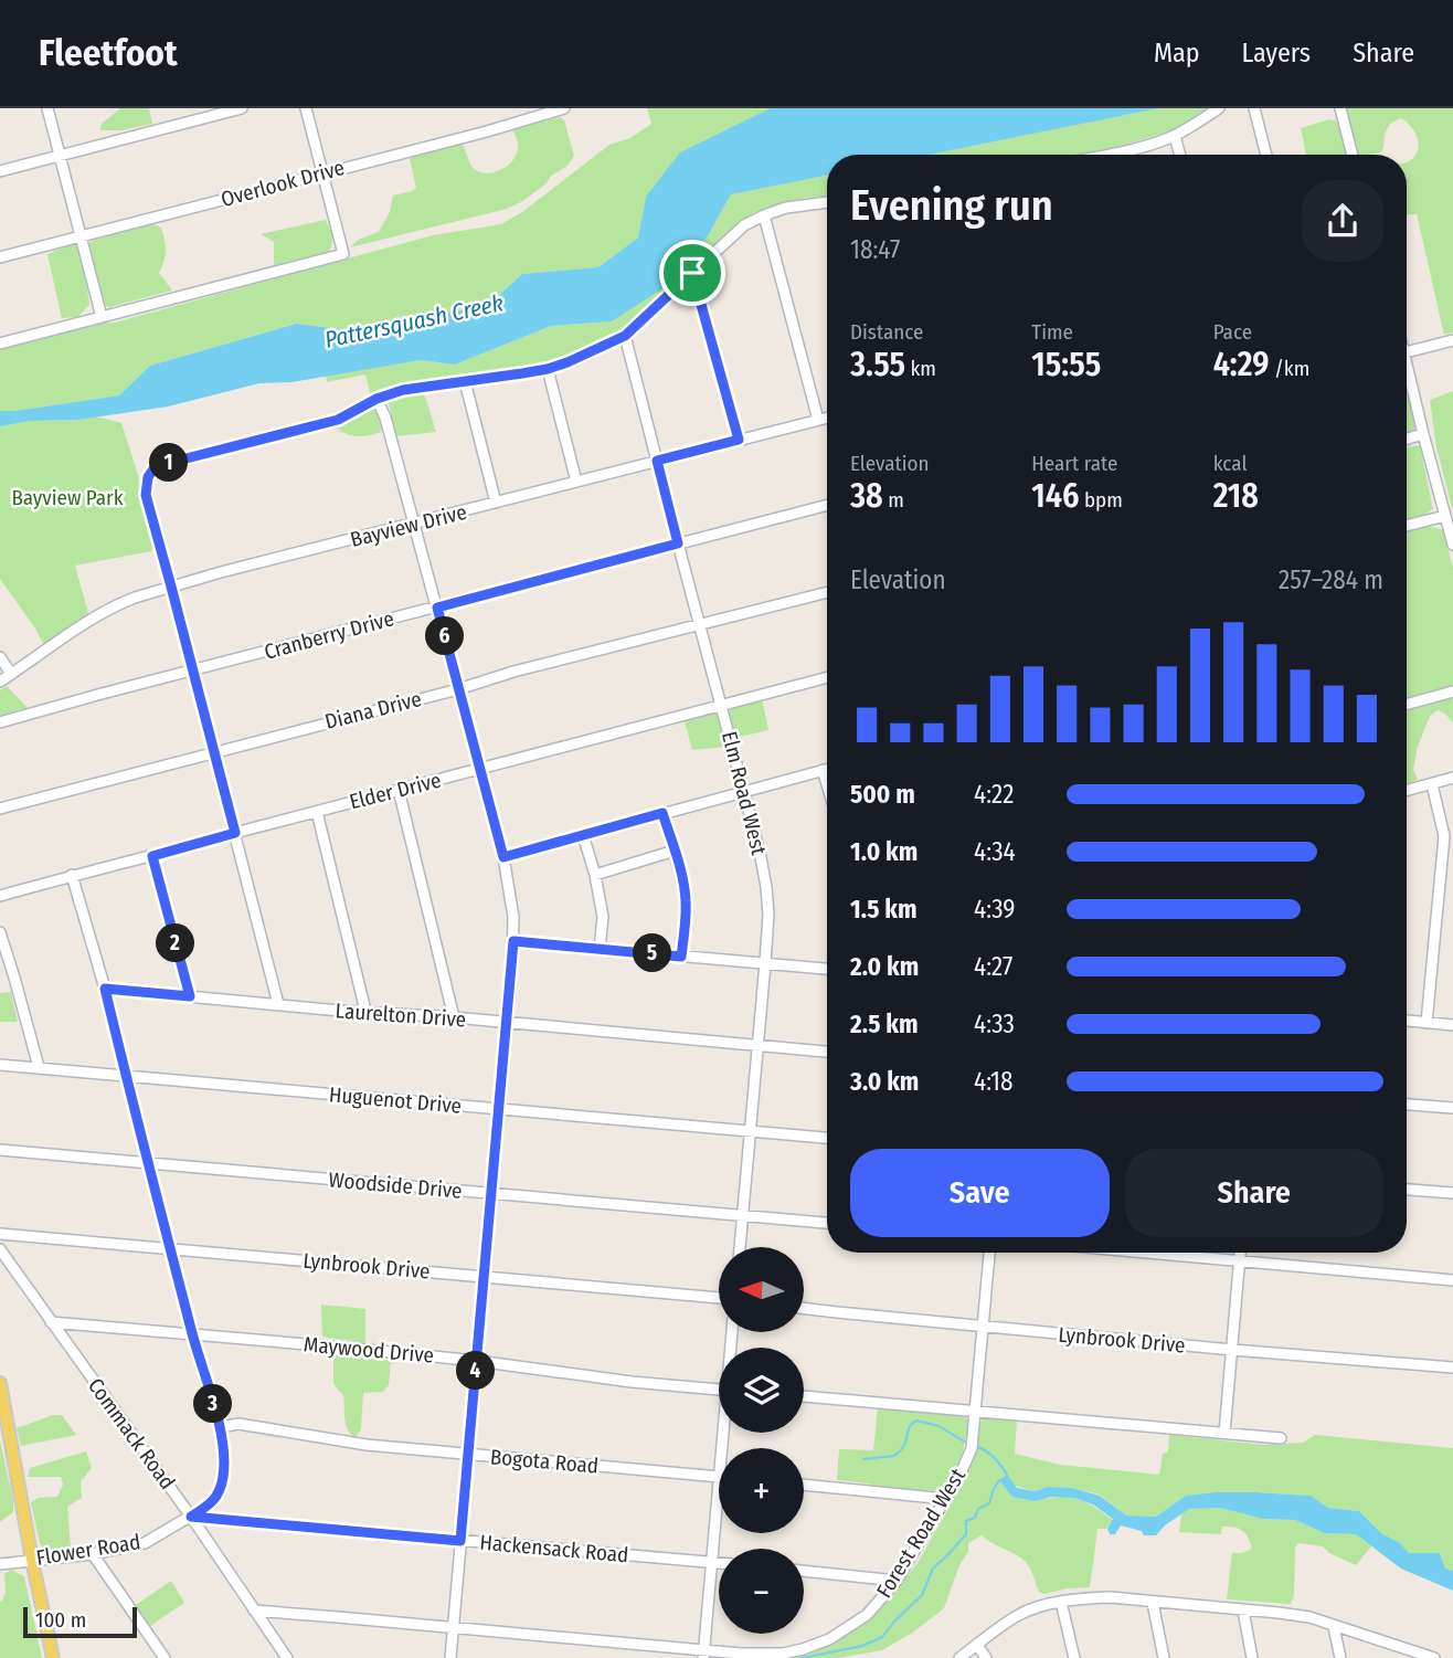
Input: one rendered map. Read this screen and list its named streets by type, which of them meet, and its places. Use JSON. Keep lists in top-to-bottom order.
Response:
{
  "streets": {
    "street": [
      "Overlook Drive",
      "Bayview Drive",
      "Cranberry Drive",
      "Diana Drive",
      "Elder Drive",
      "Elm Road West",
      "Laurelton Drive",
      "Huguenot Drive",
      "Woodside Drive",
      "Lynbrook Drive",
      "Maywood Drive",
      "Commack Road",
      "Bogota Road",
      "Forest Road West",
      "Hackensack Road",
      "Flower Road"
    ]
  },
  "crossings": [
    ["Bayview Drive", "Elm Road West"],
    ["Cranberry Drive", "Elm Road West"],
    ["Diana Drive", "Elm Road West"],
    ["Elder Drive", "Elm Road West"],
    ["Elder Drive", "Flower Road"],
    ["Elm Road West", "Laurelton Drive"],
    ["Elm Road West", "Huguenot Drive"],
    ["Elm Road West", "Woodside Drive"],
    ["Laurelton Drive", "Flower Road"],
    ["Huguenot Drive", "Flower Road"],
    ["Woodside Drive", "Flower Road"],
    ["Lynbrook Drive", "Forest Road West"],
    ["Lynbrook Drive", "Flower Road"],
    ["Maywood Drive", "Commack Road"],
    ["Maywood Drive", "Flower Road"],
    ["Commack Road", "Forest Road West"],
    ["Commack Road", "Hackensack Road"],
    ["Commack Road", "Flower Road"],
    ["Bogota Road", "Flower Road"],
    ["Hackensack Road", "Flower Road"]
  ],
  "water": ["Pattersquash Creek"],
  "parks": ["Bayview Park"],
  "scale_bar": "100 m",
  "north": "left",
  "page": {
    "header": "Fleetfoot",
    "nav": ["Map", "Layers", "Share"],
    "heading": ["Evening run", "18:47"],
    "stats": [
      ["Distance", "3.55 km"],
      ["Time", "15:55"],
      ["Pace", "4:29 /km"],
      ["Elevation", "38 m"],
      ["Heart rate", "146 bpm"],
      ["kcal", "218"]
    ],
    "pins": [
      "1",
      "6",
      "2",
      "5",
      "4",
      "3"
    ],
    "chart": ["Elevation", "257–284 m"],
    "list": [
      {
        "name": "500 m",
        "note": "4:22"
      },
      {
        "name": "1.0 km",
        "note": "4:34"
      },
      {
        "name": "1.5 km",
        "note": "4:39"
      },
      {
        "name": "2.0 km",
        "note": "4:27"
      },
      {
        "name": "2.5 km",
        "note": "4:33"
      },
      {
        "name": "3.0 km",
        "note": "4:18"
      }
    ],
    "buttons": ["Save", "Share"],
    "map_buttons": ["+", "−"],
    "scale": "100 m"
  }
}
